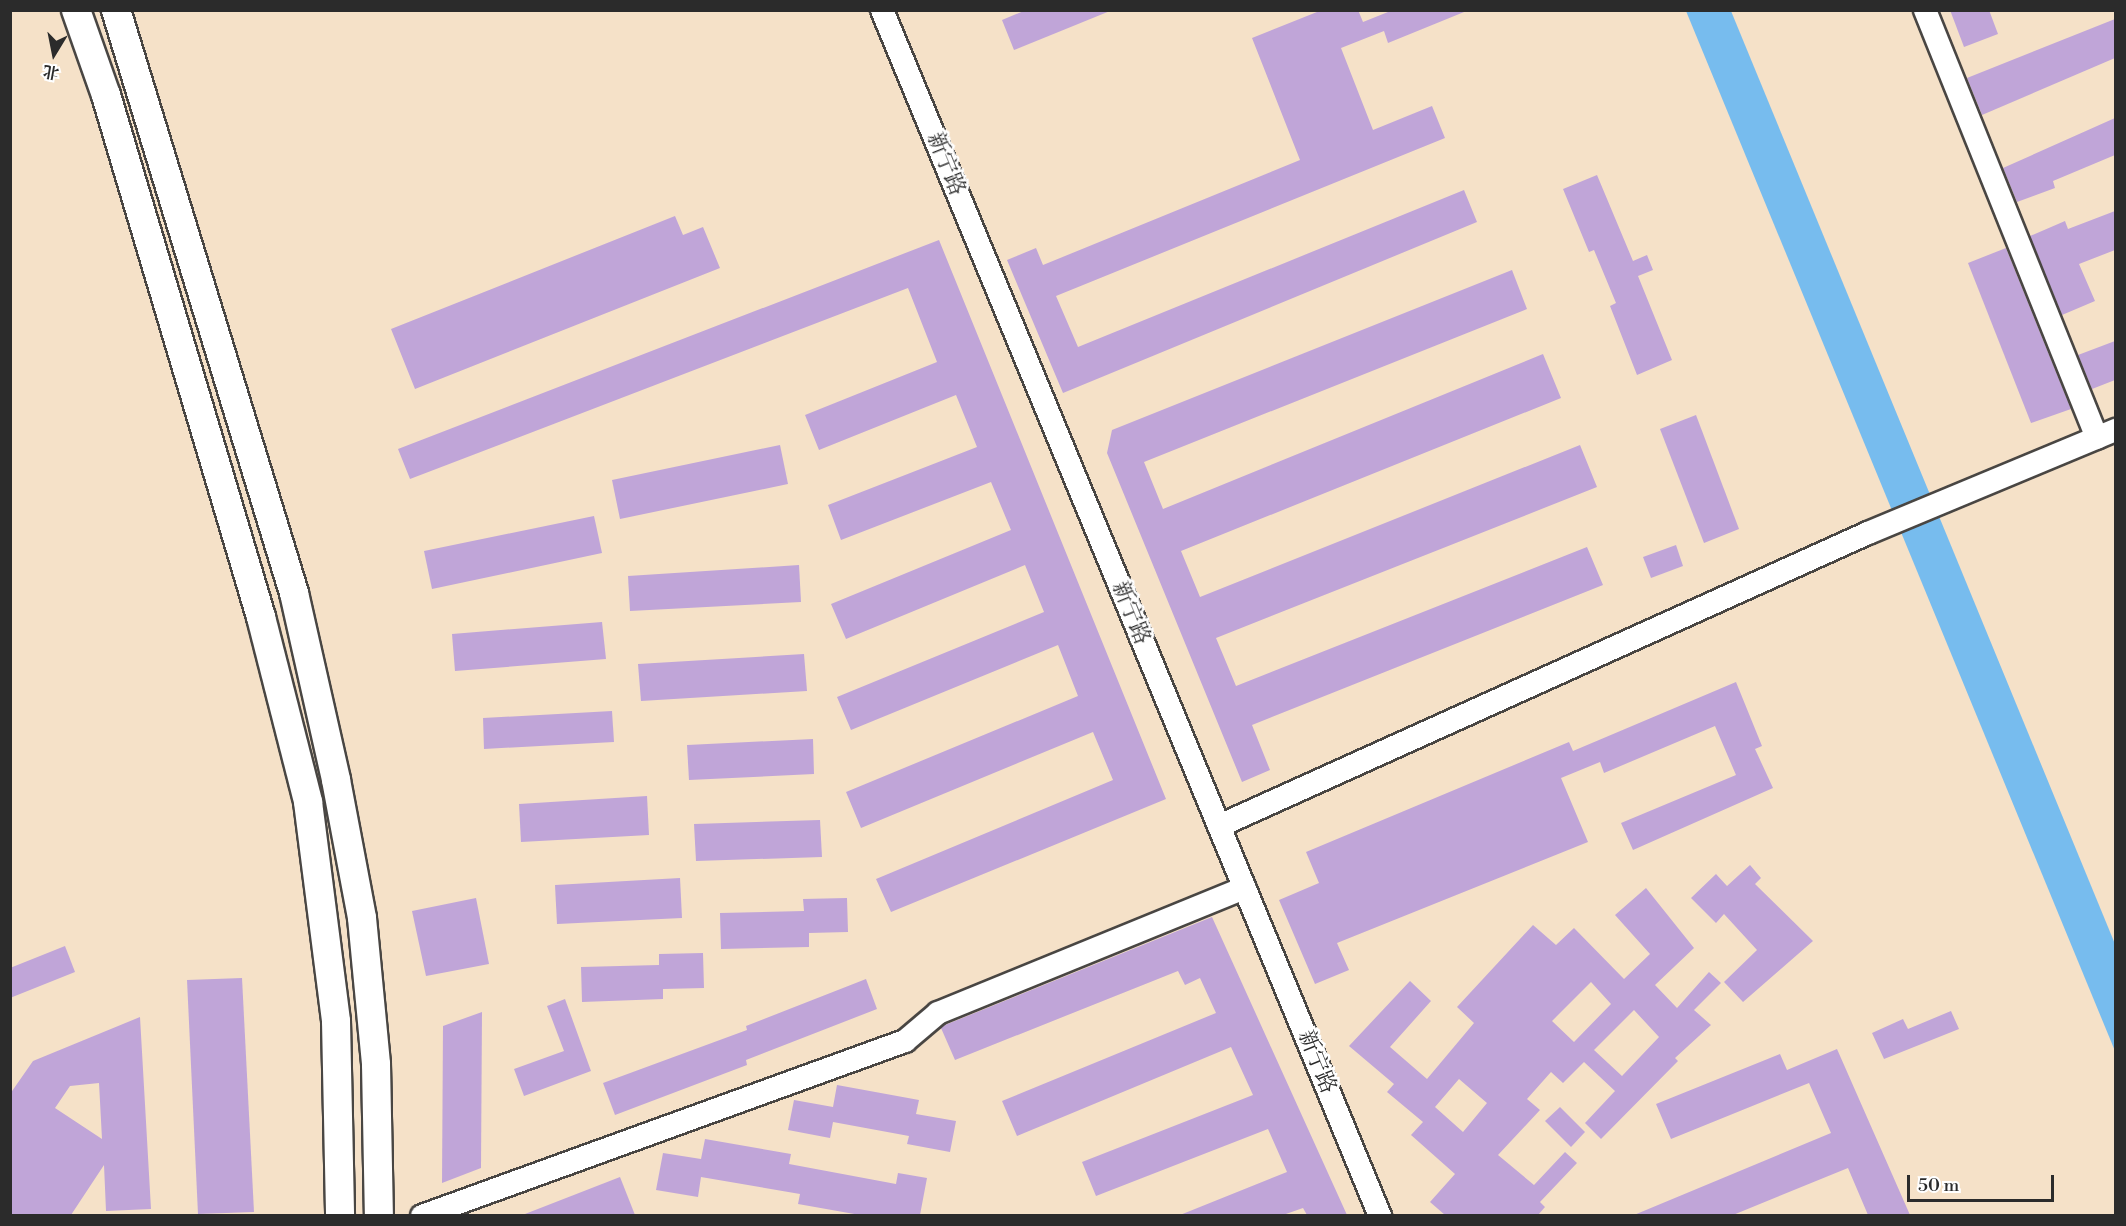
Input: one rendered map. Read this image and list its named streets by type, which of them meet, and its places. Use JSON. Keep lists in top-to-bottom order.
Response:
{
  "streets": {
    "street": ["新宁路"]
  },
  "scale_bar": "50 m",
  "north": "bottom"
}
